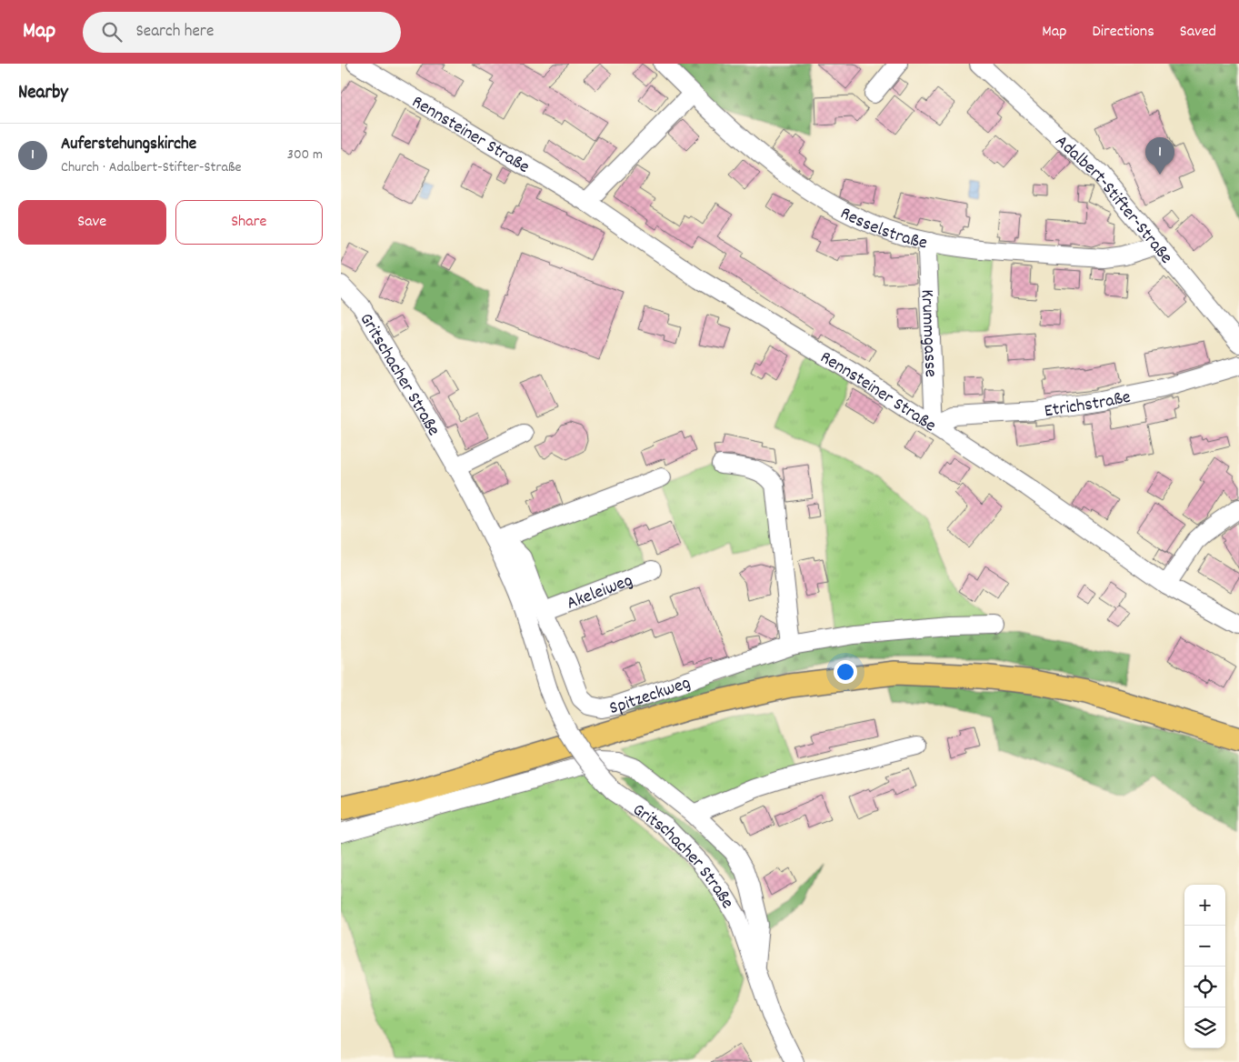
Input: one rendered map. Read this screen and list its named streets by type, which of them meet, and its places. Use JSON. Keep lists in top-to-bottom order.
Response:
{
  "streets": {
    "street": [
      "Rennsteiner Straße",
      "Adalbert-Stifter-Straße",
      "Resselstraße",
      "Krummgasse",
      "Gritschacher Straße",
      "Etrichstraße",
      "Akeleiweg",
      "Spitzeckweg"
    ]
  },
  "crossings": [
    ["Rennsteiner Straße", "Krummgasse"],
    ["Rennsteiner Straße", "Etrichstraße"],
    ["Adalbert-Stifter-Straße", "Resselstraße"],
    ["Resselstraße", "Krummgasse"],
    ["Krummgasse", "Etrichstraße"],
    ["Gritschacher Straße", "Spitzeckweg"],
    ["Akeleiweg", "Spitzeckweg"]
  ],
  "page": {
    "header": "Map",
    "search": "Search here",
    "nav": ["Map", "Directions", "Saved"],
    "heading": "Nearby",
    "list": [
      {
        "mark": "1",
        "name": "Auferstehungskirche",
        "note": "Church · Adalbert-Stifter-Straße",
        "value": "300 m"
      }
    ],
    "pins": "1",
    "buttons": ["Save", "Share"],
    "map_buttons": ["+", "−"]
  }
}
